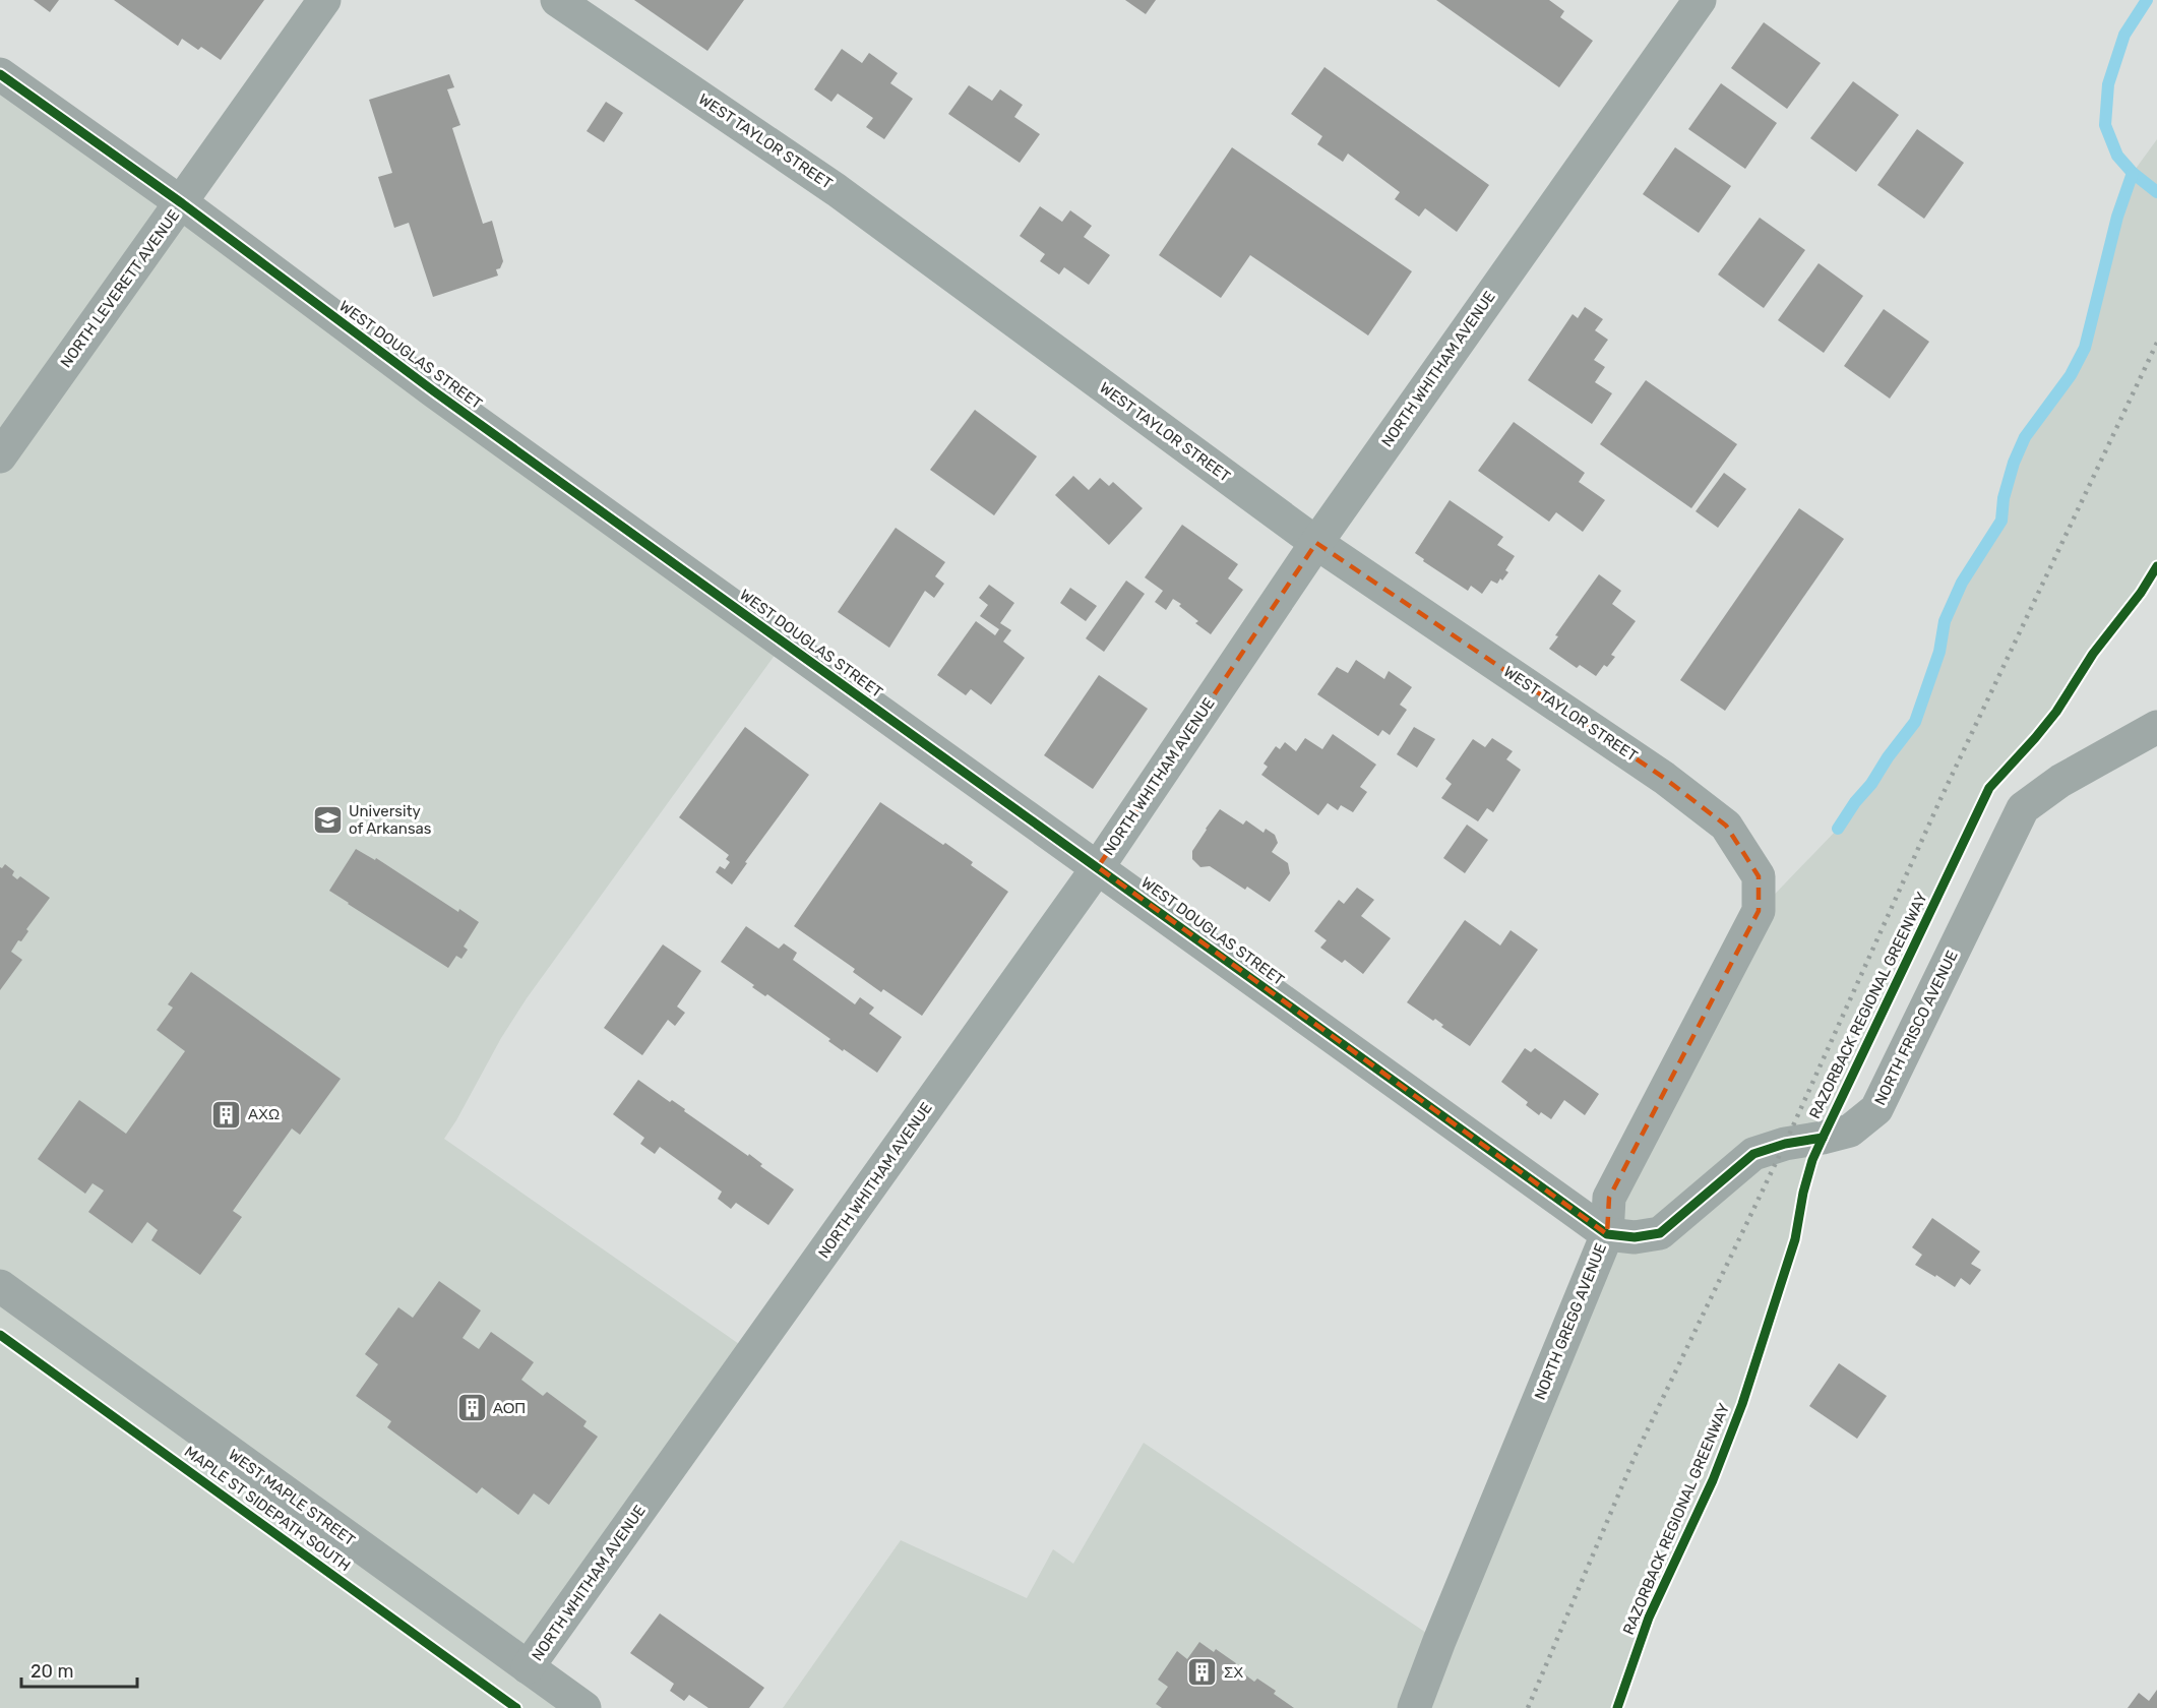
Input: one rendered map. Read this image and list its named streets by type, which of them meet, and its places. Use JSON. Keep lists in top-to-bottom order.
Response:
{
  "streets": {
    "street": [
      "WEST TAYLOR STREET",
      "NORTH LEVERETT AVENUE",
      "WEST DOUGLAS STREET",
      "NORTH WHITHAM AVENUE",
      "NORTH FRISCO AVENUE",
      "NORTH GREGG AVENUE",
      "WEST MAPLE STREET"
    ],
    "cycle path": ["RAZORBACK REGIONAL GREENWAY", "MAPLE ST SIDEPATH SOUTH"]
  },
  "crossings": [
    ["WEST TAYLOR STREET", "NORTH WHITHAM AVENUE"],
    ["WEST TAYLOR STREET", "NORTH GREGG AVENUE"],
    ["NORTH LEVERETT AVENUE", "WEST DOUGLAS STREET"],
    ["WEST DOUGLAS STREET", "NORTH WHITHAM AVENUE"],
    ["WEST DOUGLAS STREET", "NORTH FRISCO AVENUE"],
    ["WEST DOUGLAS STREET", "NORTH GREGG AVENUE"],
    ["NORTH WHITHAM AVENUE", "WEST MAPLE STREET"],
    ["NORTH FRISCO AVENUE", "NORTH GREGG AVENUE"]
  ],
  "places": {
    "school or university": ["University of Arkansas"],
    "building": ["ΑΧΩ", "ΑΟΠ", "ΣΧ"]
  },
  "scale_bar": "20 m"
}
